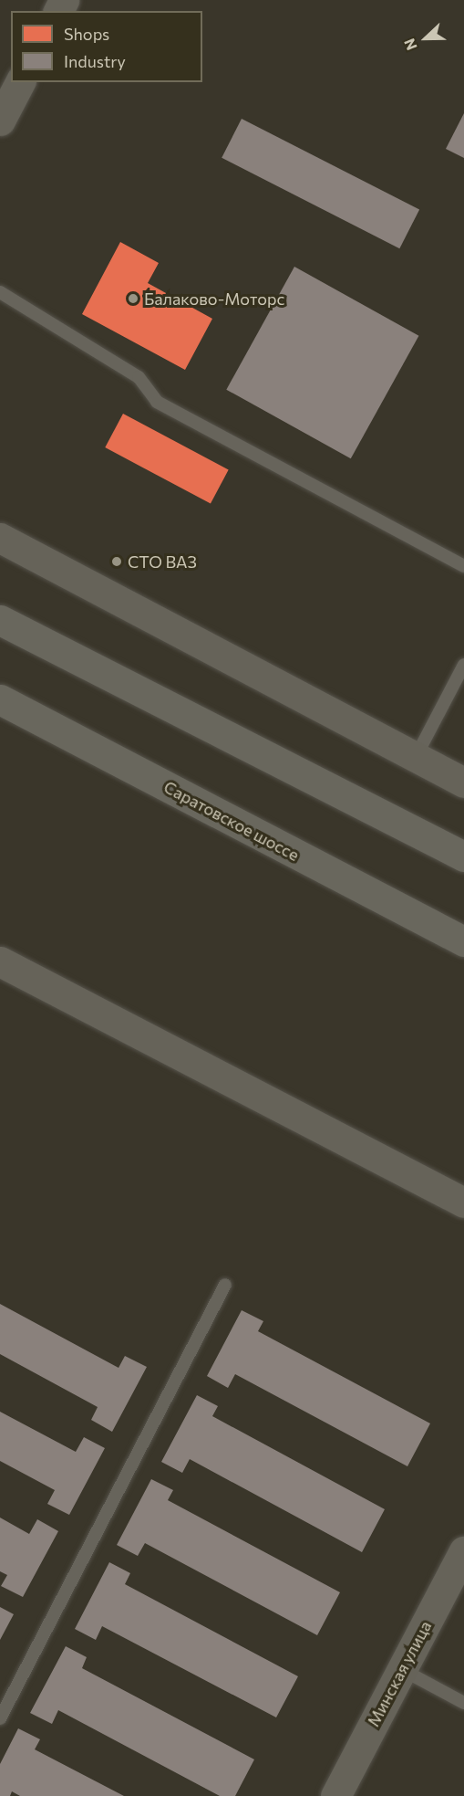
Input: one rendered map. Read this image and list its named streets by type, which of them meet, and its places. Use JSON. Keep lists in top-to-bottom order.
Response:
{
  "streets": {
    "main road": ["Саратовское шоссе", "Минская улица"]
  },
  "places": ["Балаково-Моторс", "СТО ВАЗ"],
  "legend": ["Shops", "Industry"],
  "north": "left"
}
